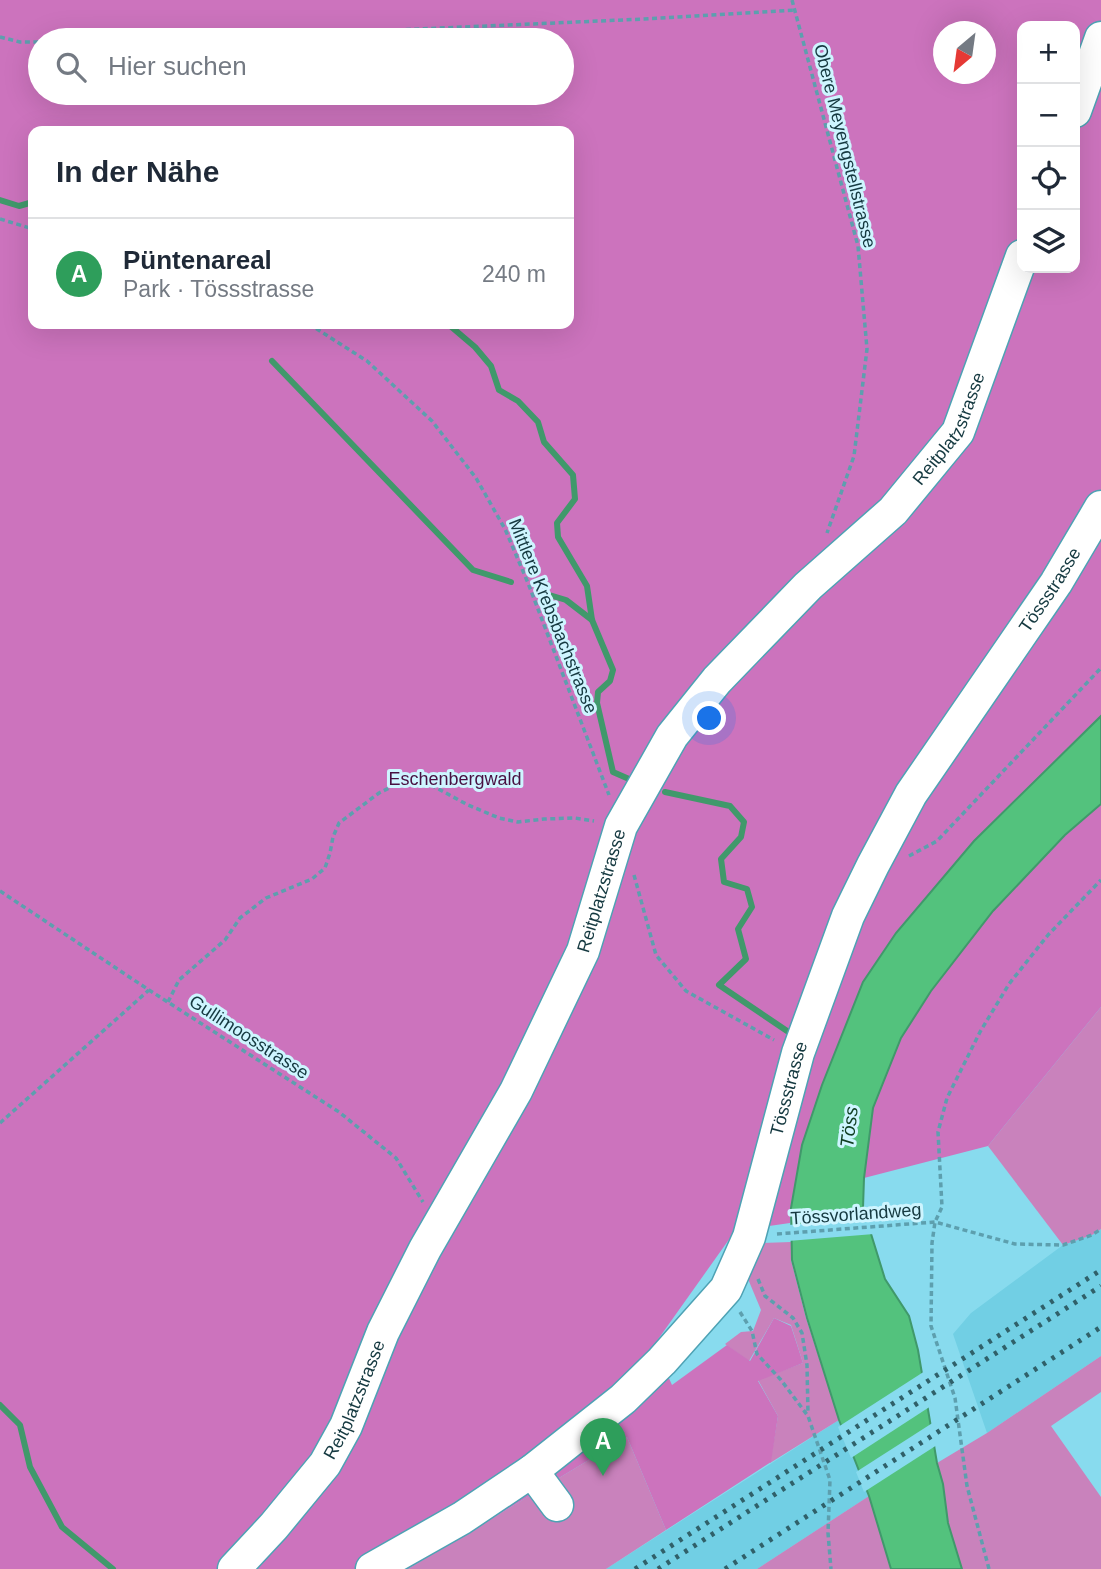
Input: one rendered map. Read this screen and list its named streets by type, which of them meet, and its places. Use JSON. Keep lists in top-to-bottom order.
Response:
{
  "streets": {
    "street": ["Reitplatzstrasse", "Tössstrasse"],
    "path": [
      "Obere Meyengstellstrasse",
      "Mittlere Krebsbachstrasse",
      "Gullimoosstrasse",
      "Tössvorlandweg"
    ]
  },
  "crossings": [
    ["Reitplatzstrasse", "Mittlere Krebsbachstrasse"],
    ["Reitplatzstrasse", "Gullimoosstrasse"]
  ],
  "water": ["Töss"],
  "parks": ["Eschenbergwald"],
  "north": "bottom left",
  "page": {
    "map_buttons": ["+", "−"],
    "search": "Hier suchen",
    "heading": "In der Nähe",
    "list": [
      {
        "mark": "A",
        "name": "Püntenareal",
        "note": "Park · Tössstrasse",
        "value": "240 m"
      }
    ],
    "pins": "A"
  }
}
